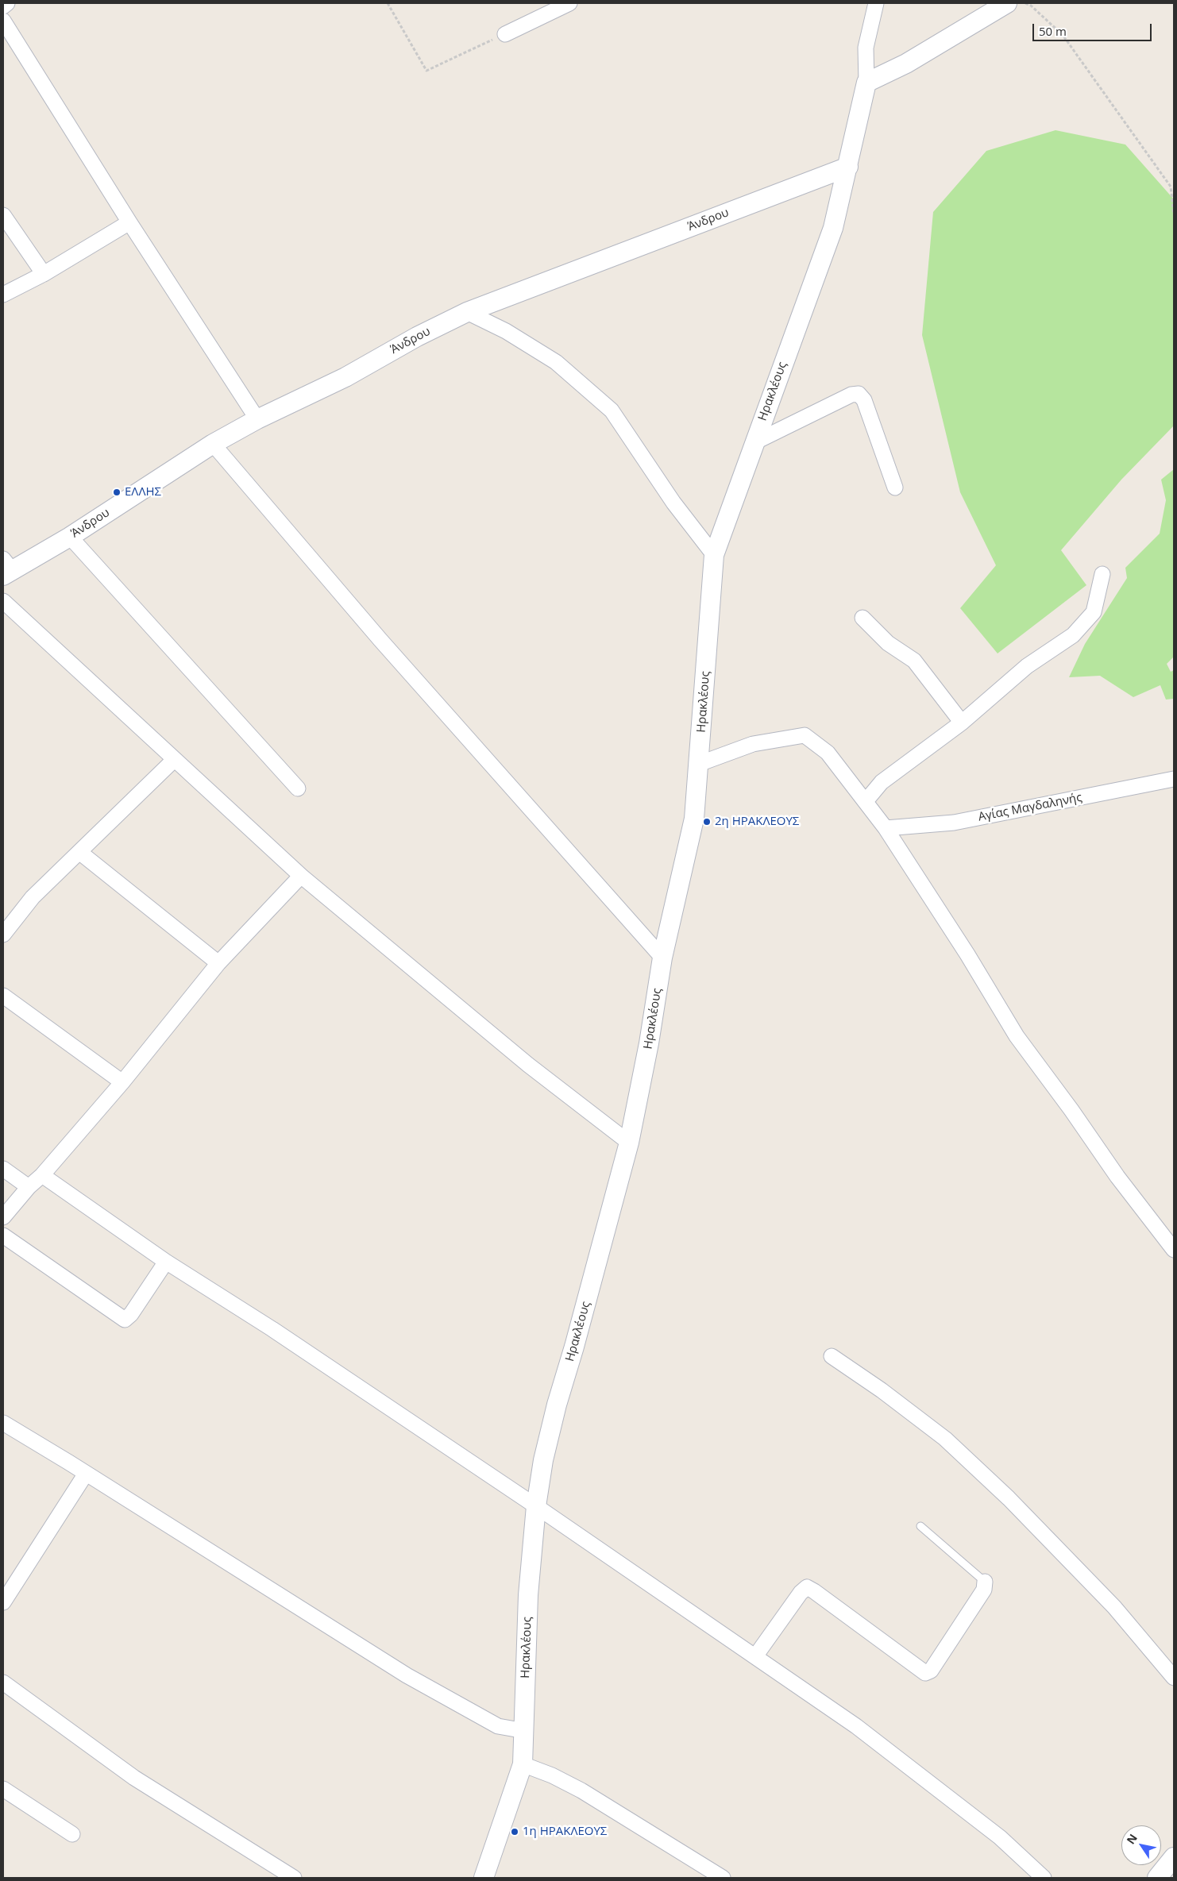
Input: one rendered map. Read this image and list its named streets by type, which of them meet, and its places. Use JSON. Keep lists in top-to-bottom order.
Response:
{
  "streets": {
    "street": ["Άνδρου", "Ηρακλέους", "Αγίας Μαγδαληνής"]
  },
  "crossings": [
    ["Άνδρου", "Ηρακλέους"]
  ],
  "places": ["ΕΛΛΗΣ", "2η ΗΡΑΚΛΕΟΥΣ", "1η ΗΡΑΚΛΕΟΥΣ"],
  "scale_bar": "50 m",
  "north": "top left"
}
